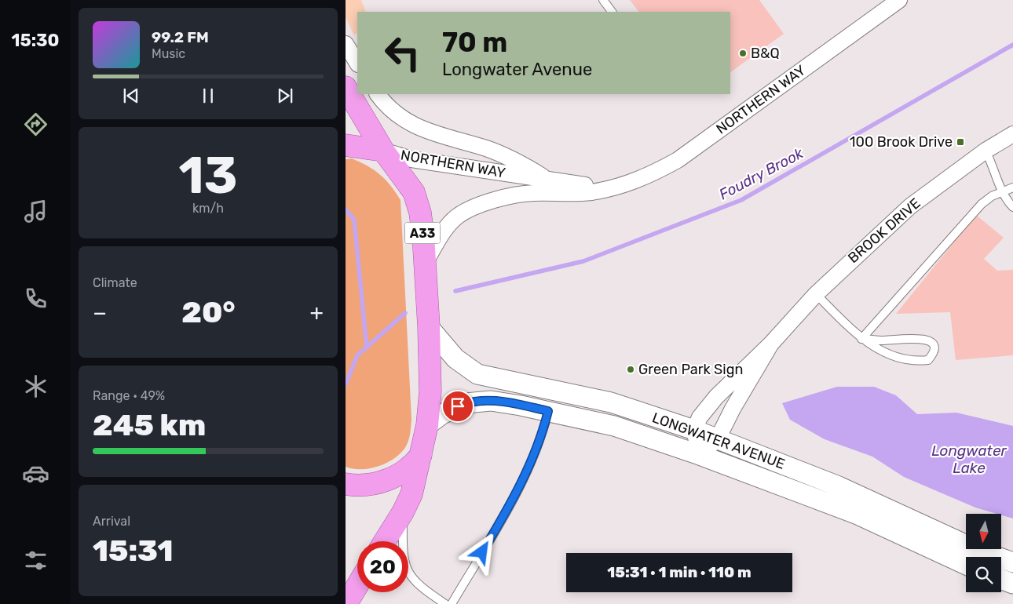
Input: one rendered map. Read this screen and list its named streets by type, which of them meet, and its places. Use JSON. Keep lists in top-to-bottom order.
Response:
{
  "streets": {
    "highway": ["A33"],
    "street": ["NORTHERN WAY", "BROOK DRIVE", "LONGWATER AVENUE"]
  },
  "crossings": [
    ["NORTHERN WAY", "A33"],
    ["BROOK DRIVE", "LONGWATER AVENUE"],
    ["A33", "LONGWATER AVENUE"]
  ],
  "water": ["Foudry Brook", "Longwater Lake"],
  "places": {
    "other": ["B&Q", "Green Park Sign"],
    "transit": ["100 Brook Drive"]
  },
  "north": "bottom",
  "page": {
    "tabs": "15:30",
    "turn": ["70 m", "Longwater Avenue"],
    "song": ["99.2 FM", "Music"],
    "tile": [
      ["13", "km/h"],
      "Climate",
      ["Range · 49%", "245 km"],
      ["Arrival", "15:31"]
    ],
    "heat": ["−", "20°", "+"],
    "limit": "20",
    "trip": "15:31 · 1 min · 110 m"
  }
}
